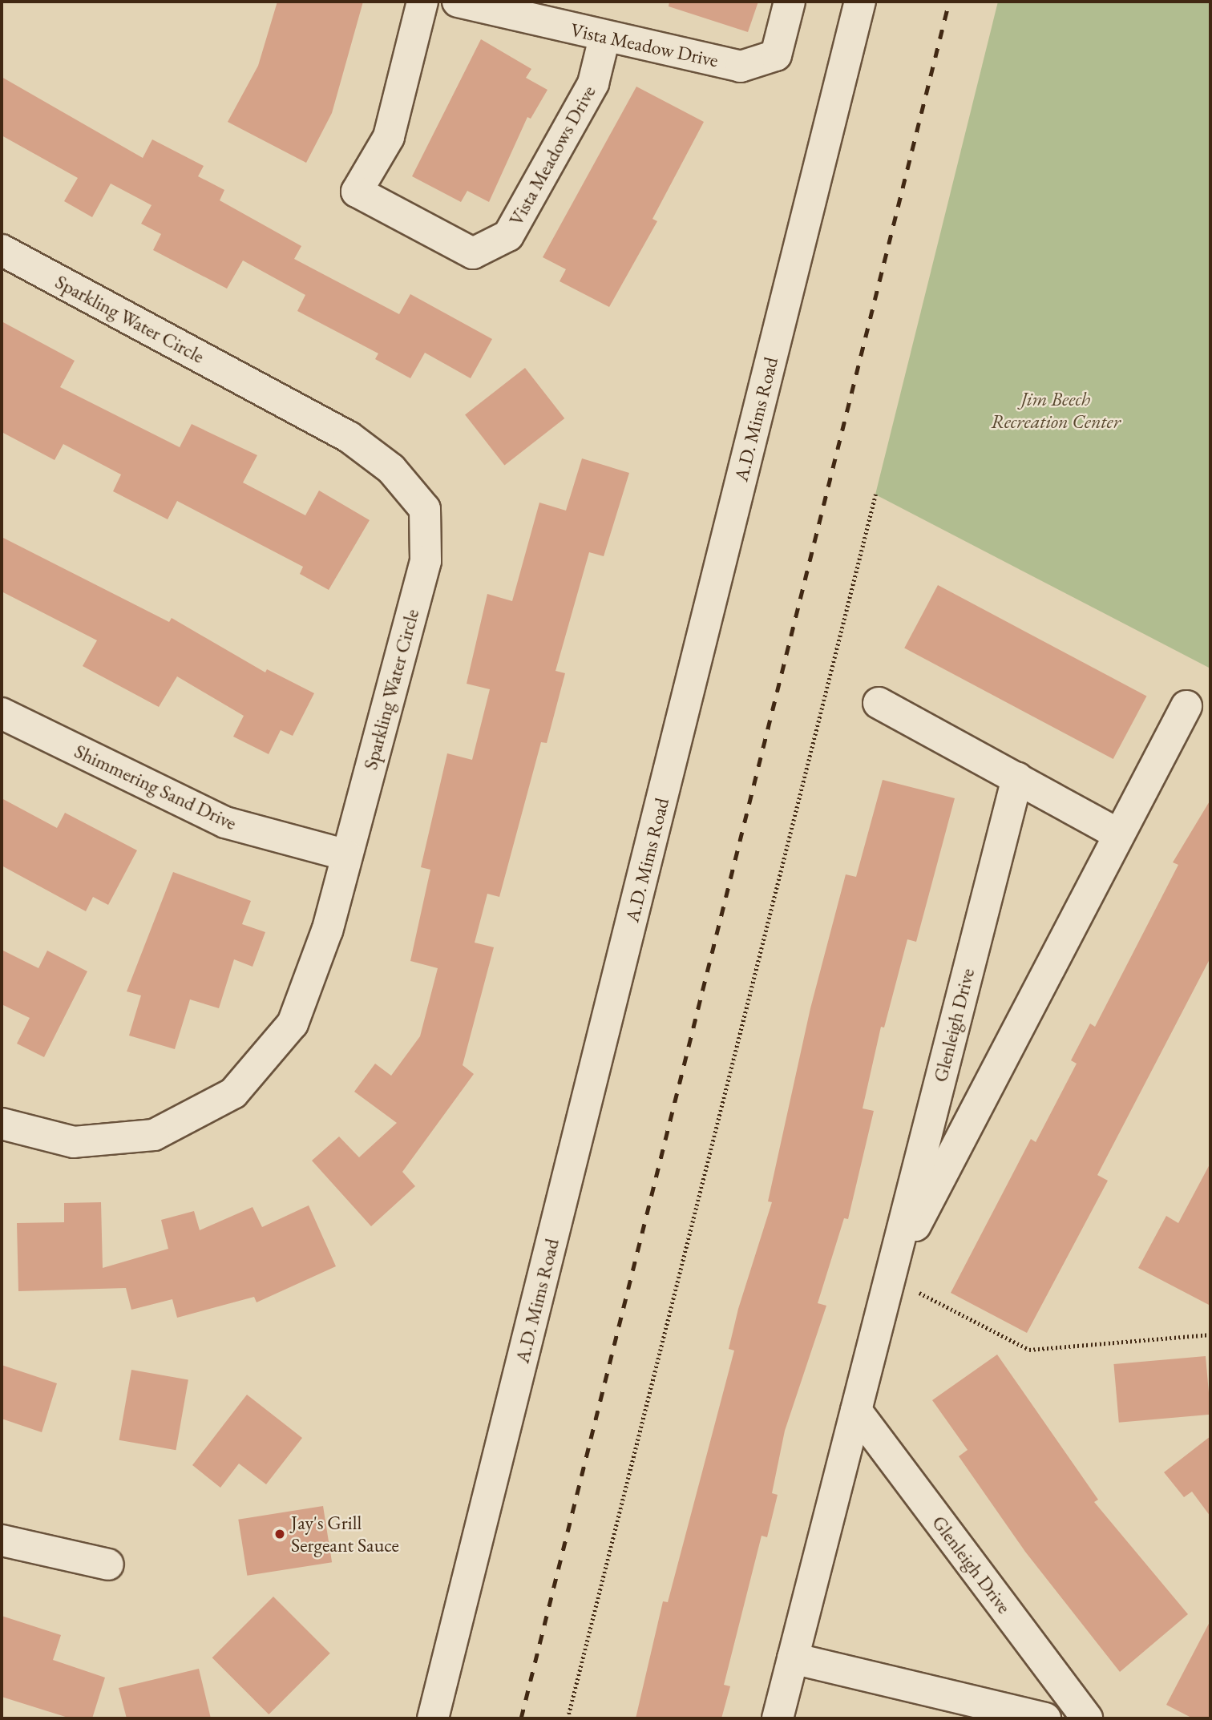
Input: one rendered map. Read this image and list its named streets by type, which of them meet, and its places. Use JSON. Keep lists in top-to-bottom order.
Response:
{
  "streets": {
    "street": [
      "Vista Meadow Drive",
      "Vista Meadows Drive",
      "Sparkling Water Circle",
      "A.D. Mims Road",
      "Shimmering Sand Drive",
      "Glenleigh Drive"
    ]
  },
  "crossings": [
    ["Vista Meadow Drive", "Vista Meadows Drive"],
    ["Sparkling Water Circle", "Shimmering Sand Drive"]
  ],
  "parks": ["Jim Beech Recreation Center"],
  "places": ["Jay's Grill Sergeant Sauce"]
}
